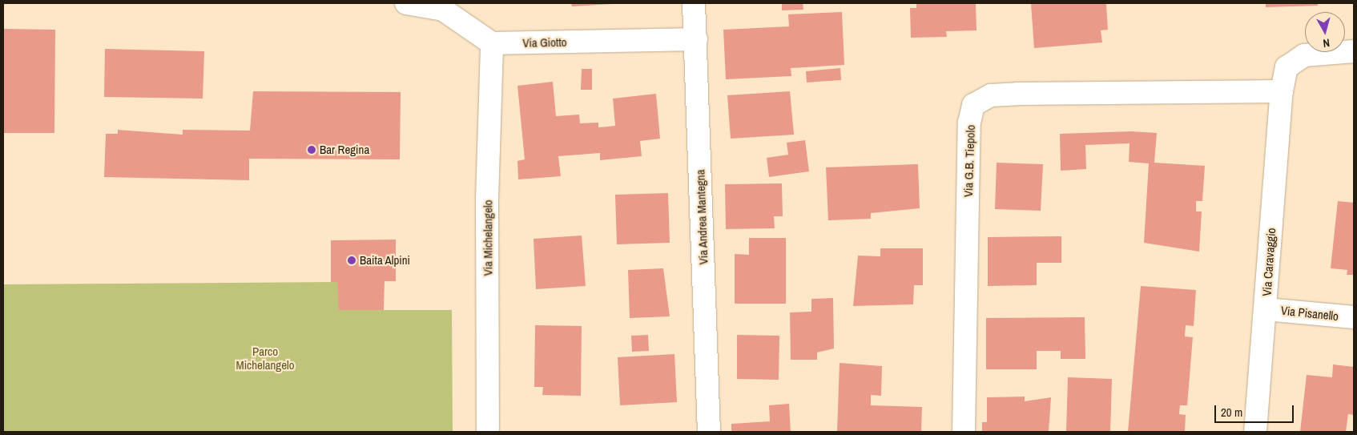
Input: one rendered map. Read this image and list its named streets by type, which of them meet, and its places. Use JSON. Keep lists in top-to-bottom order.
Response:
{
  "streets": {
    "street": [
      "Via Giotto",
      "Via G.B. Tiepolo",
      "Via Andrea Mantegna",
      "Via Michelangelo",
      "Via Caravaggio",
      "Via Pisanello"
    ]
  },
  "crossings": [
    ["Via Giotto", "Via Andrea Mantegna"],
    ["Via Giotto", "Via Michelangelo"],
    ["Via G.B. Tiepolo", "Via Caravaggio"],
    ["Via Caravaggio", "Via Pisanello"]
  ],
  "parks": ["Parco Michelangelo"],
  "places": ["Bar Regina", "Baita Alpini"],
  "scale_bar": "20 m",
  "north": "bottom"
}
